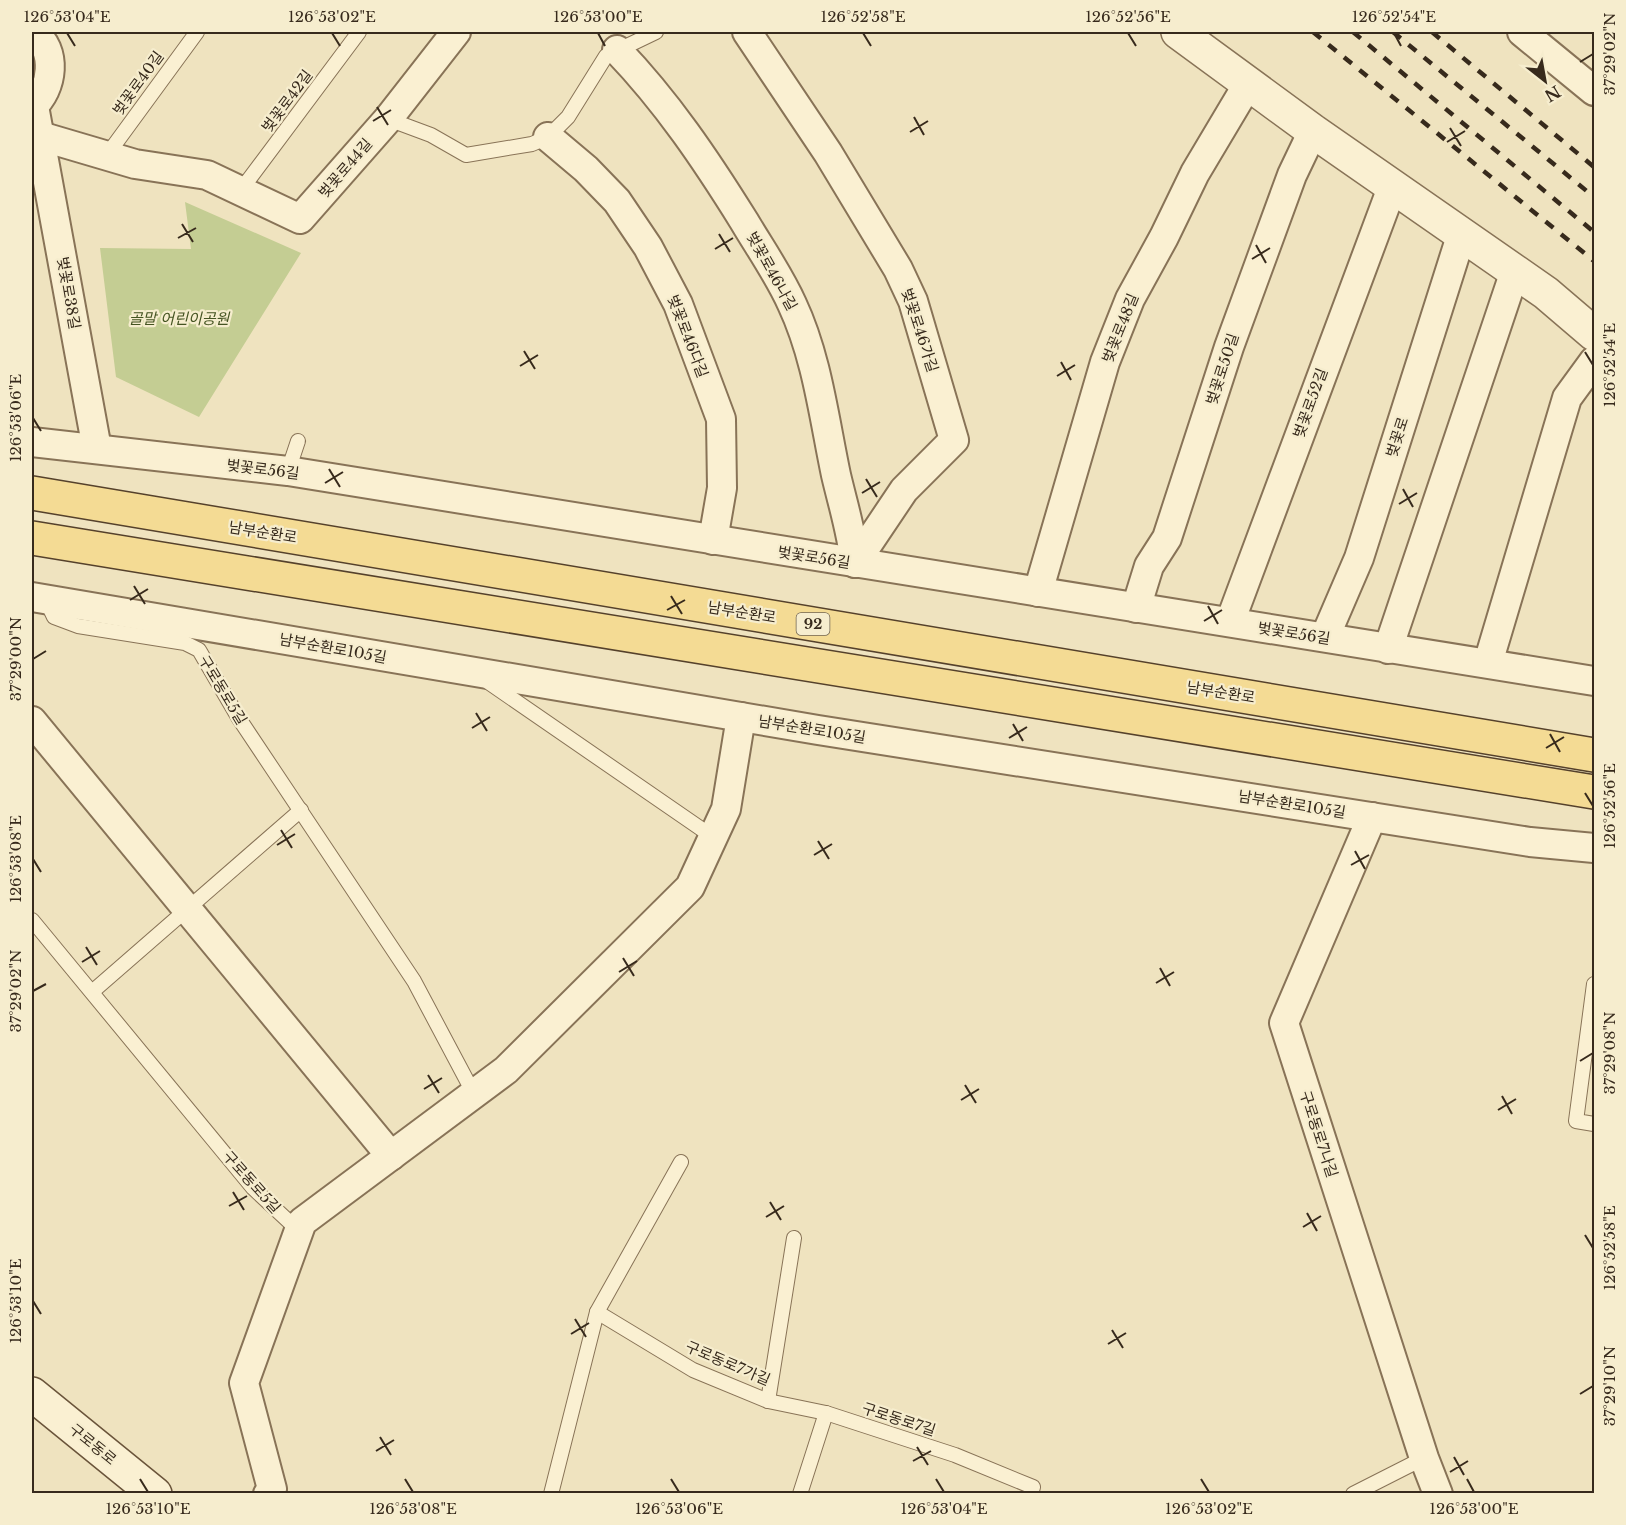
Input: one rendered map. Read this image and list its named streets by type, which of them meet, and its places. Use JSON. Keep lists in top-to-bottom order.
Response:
{
  "streets": {
    "main road": ["남부순환로", "92"],
    "street": [
      "벚꽃로44길",
      "벚꽃로46나길",
      "벚꽃로38길",
      "벚꽃로48길",
      "벚꽃로46가길",
      "벚꽃로46다길",
      "벚꽃로50길",
      "벚꽃로52길",
      "벚꽃로",
      "벚꽃로56길",
      "남부순환로105길",
      "구로동로7나길",
      "구로동로"
    ],
    "lane": [
      "벚꽃로40길",
      "벚꽃로42길",
      "구로동로5길",
      "구로동로7가길",
      "구로동로7길"
    ]
  },
  "crossings": [
    ["벚꽃로42길", "벚꽃로44길"],
    ["벚꽃로46나길", "벚꽃로46가길"],
    ["벚꽃로46나길", "벚꽃로56길"],
    ["벚꽃로38길", "벚꽃로56길"],
    ["벚꽃로48길", "벚꽃로56길"],
    ["벚꽃로46가길", "벚꽃로56길"],
    ["벚꽃로46다길", "벚꽃로56길"],
    ["벚꽃로50길", "벚꽃로56길"],
    ["벚꽃로52길", "벚꽃로56길"],
    ["벚꽃로", "벚꽃로56길"],
    ["남부순환로105길", "구로동로5길"],
    ["남부순환로105길", "구로동로7나길"]
  ],
  "parks": ["골말 어린이공원"],
  "north": "bottom right",
  "coordinates": [
    "126°53'04\"E",
    "126°53'02\"E",
    "126°53'00\"E",
    "126°52'58\"E",
    "126°52'56\"E",
    "126°52'54\"E",
    "37°29'02\"N",
    "126°53'06\"E",
    "37°29'00\"N",
    "126°53'08\"E",
    "37°29'08\"N",
    "126°53'10\"E",
    "37°29'10\"N"
  ]
}
